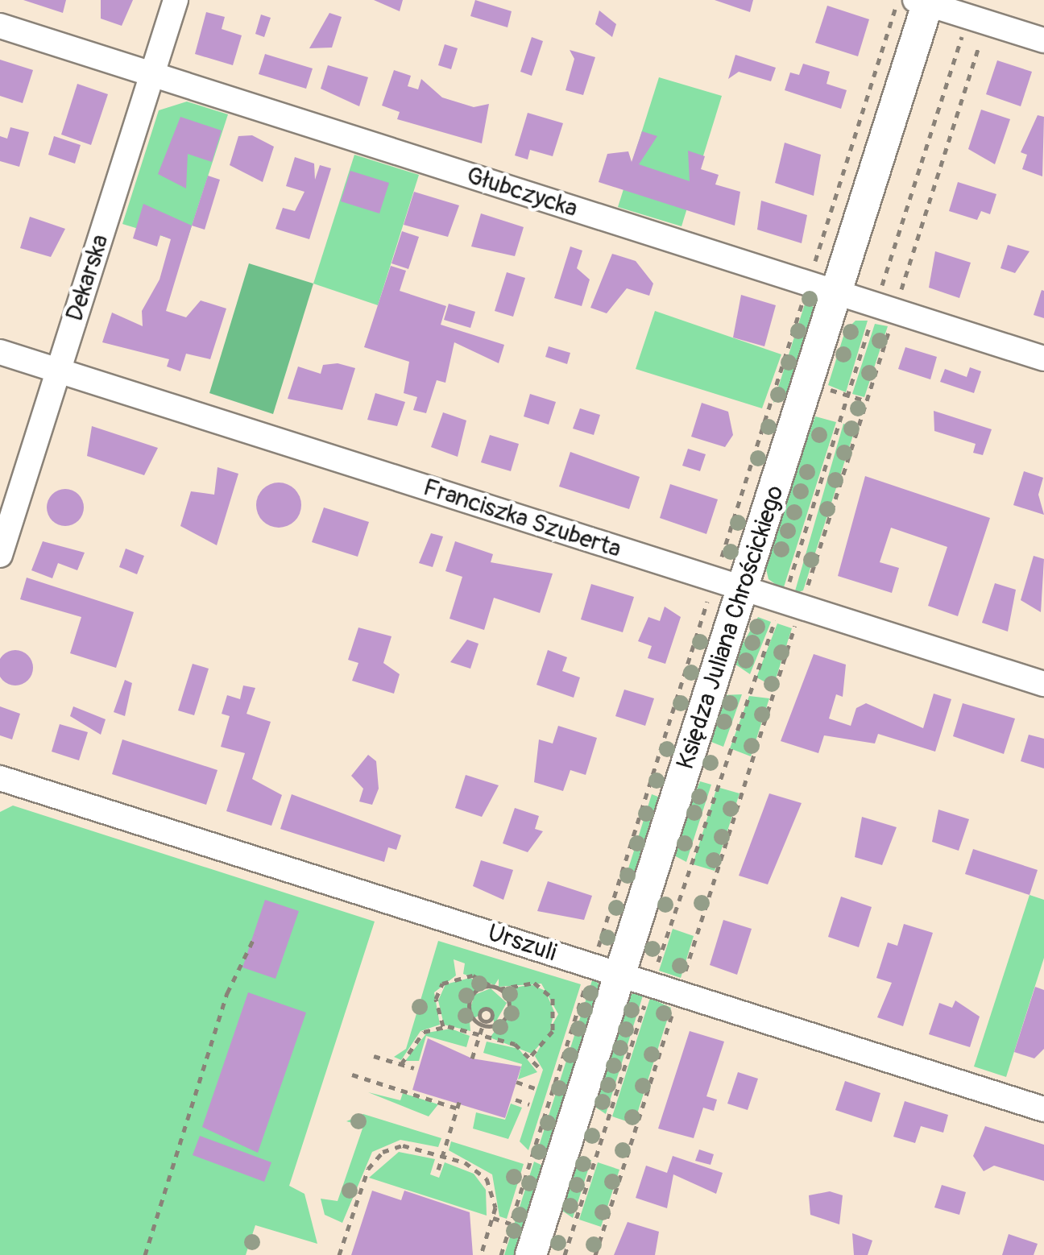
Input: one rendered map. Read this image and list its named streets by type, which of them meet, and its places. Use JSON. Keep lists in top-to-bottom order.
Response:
{
  "streets": {
    "street": [
      "Głubczycka",
      "Dekarska",
      "Franciszka Szuberta",
      "Księdza Juliana Chrościckiego",
      "Urszuli"
    ]
  },
  "crossings": [
    ["Głubczycka", "Dekarska"],
    ["Głubczycka", "Księdza Juliana Chrościckiego"],
    ["Dekarska", "Franciszka Szuberta"],
    ["Franciszka Szuberta", "Księdza Juliana Chrościckiego"],
    ["Księdza Juliana Chrościckiego", "Urszuli"]
  ]
}
